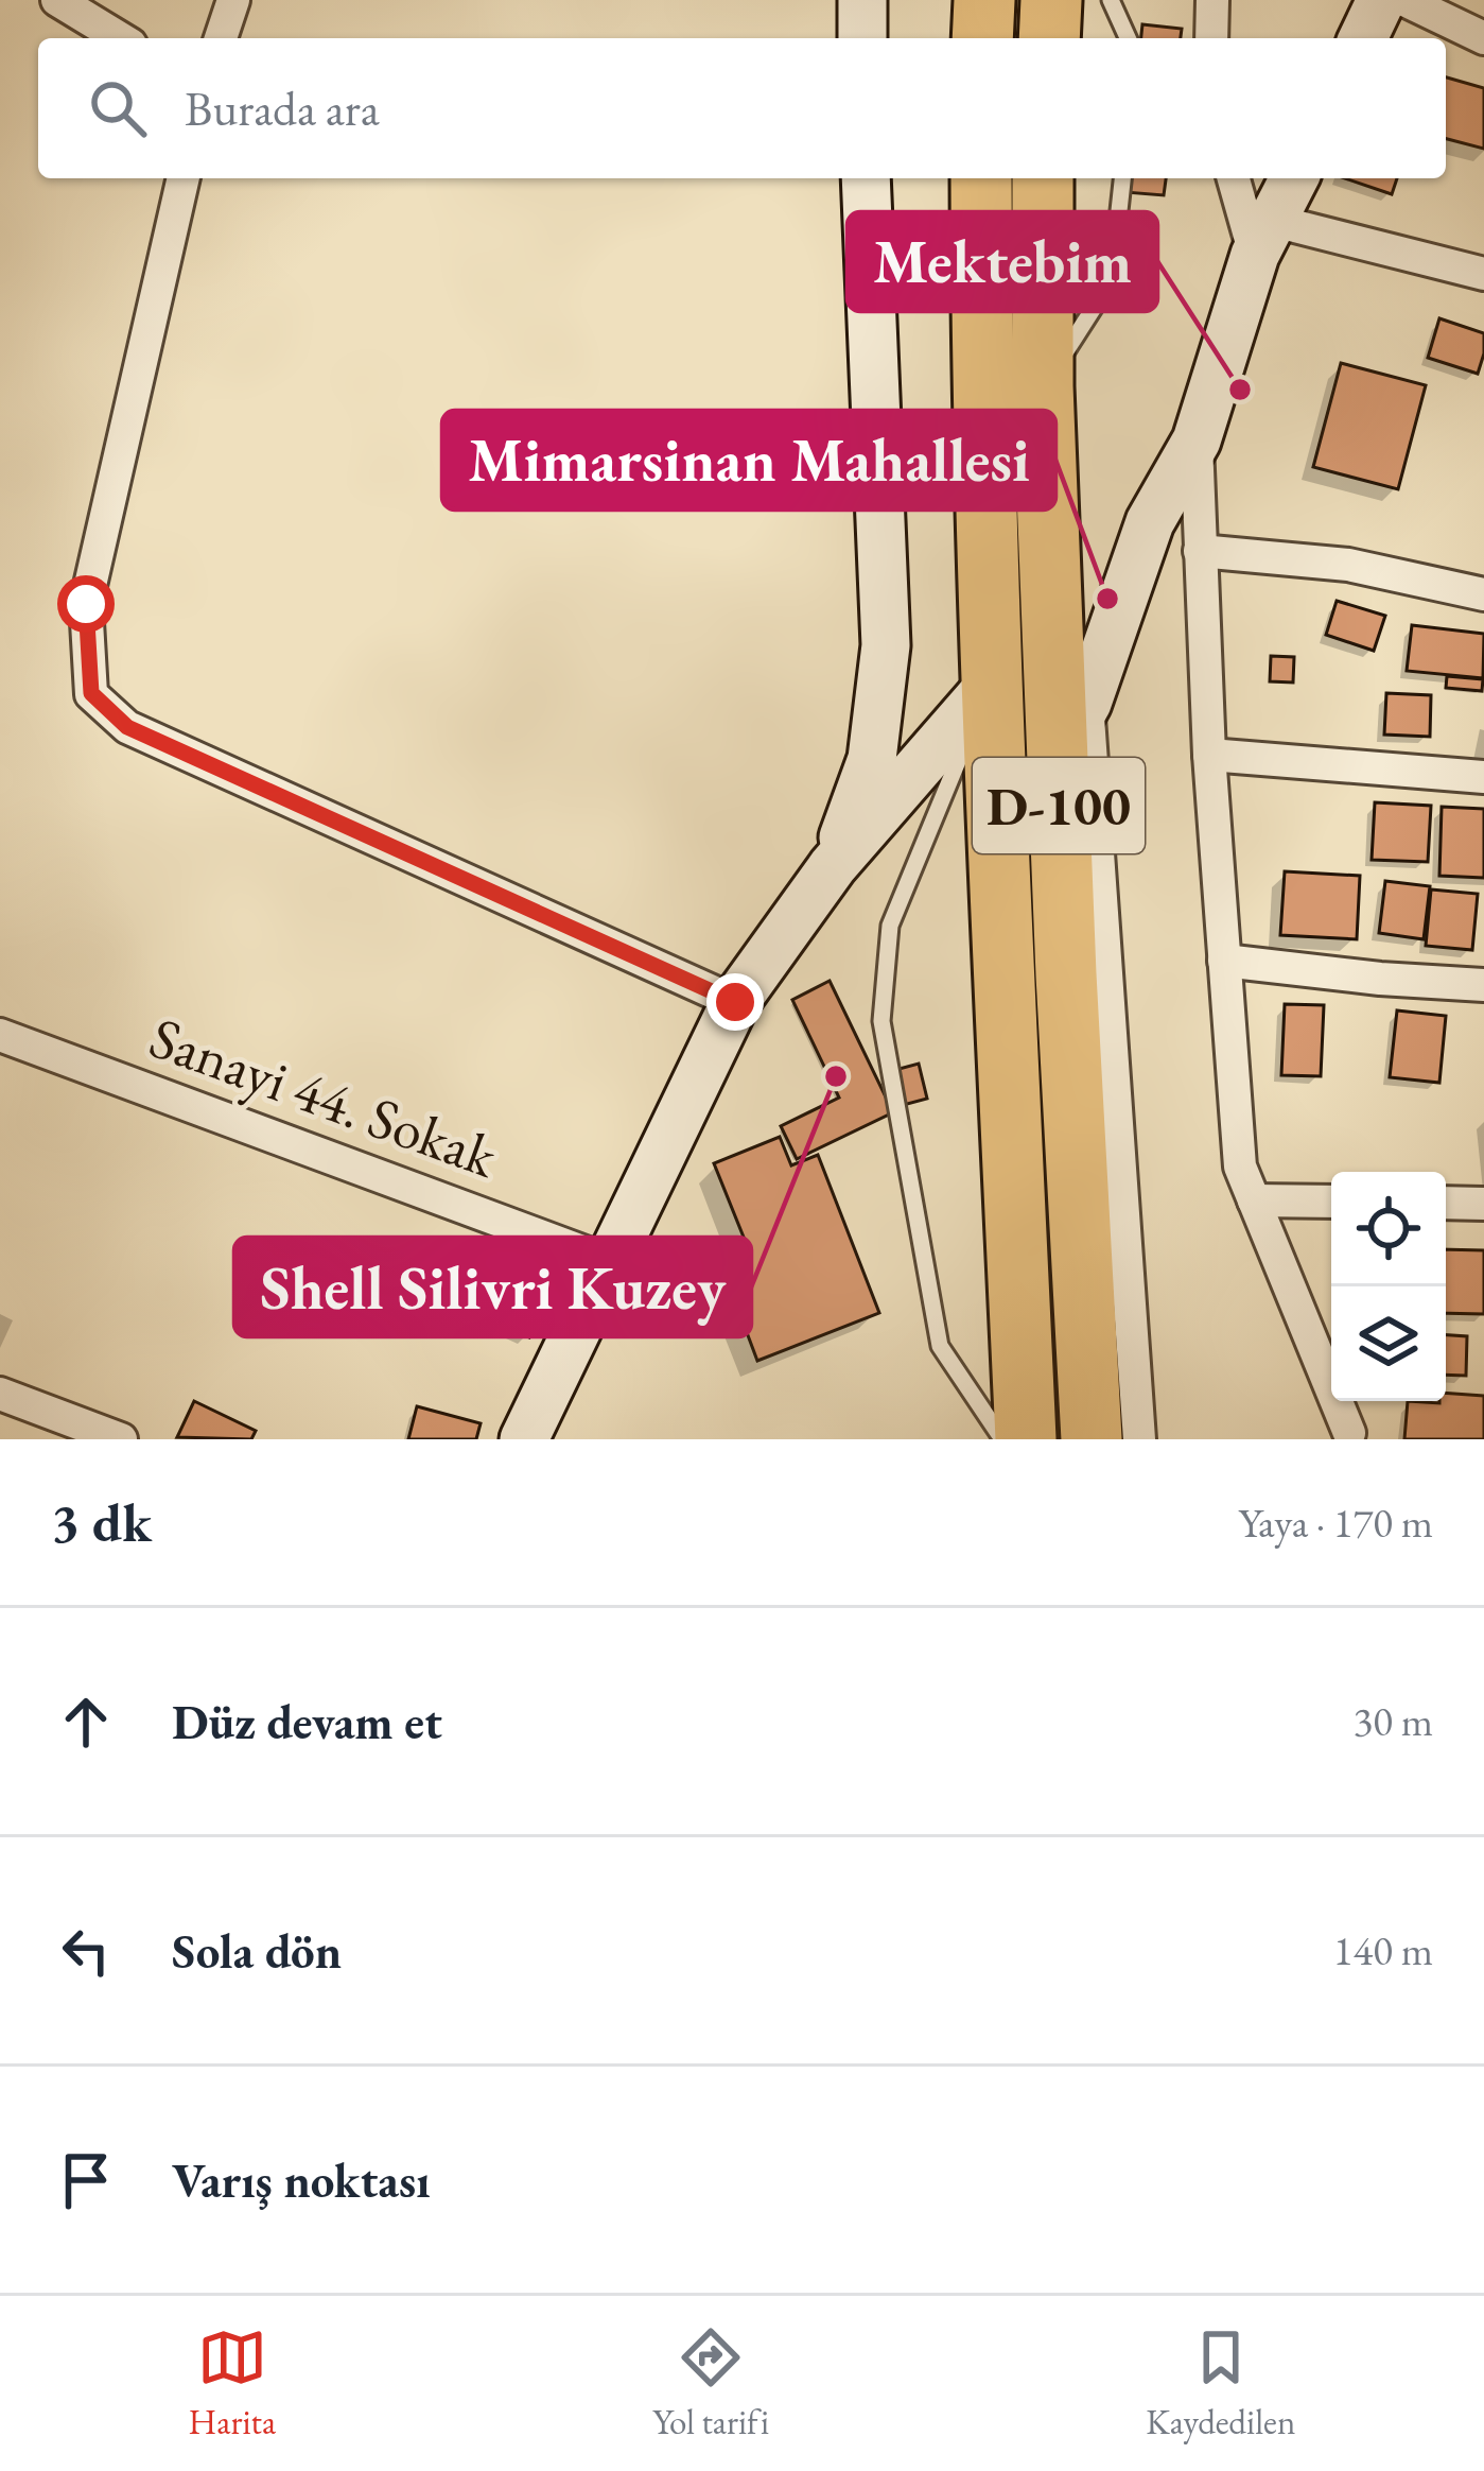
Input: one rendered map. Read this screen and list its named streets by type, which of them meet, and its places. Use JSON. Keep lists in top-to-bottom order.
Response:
{
  "streets": {
    "highway": ["D-100"],
    "street": ["Sanayi 44. Sokak"]
  },
  "places": ["Mektebim", "Mimarsinan Mahallesi", "Shell Silivri Kuzey"],
  "page": {
    "search": "Burada ara",
    "heading": ["3 dk", "Yaya · 170 m"],
    "list": [
      ["Düz devam et", "30 m"],
      ["Sola dön", "140 m"],
      "Varış noktası"
    ],
    "nav": ["Harita", "Yol tarifi", "Kaydedilen"]
  }
}
